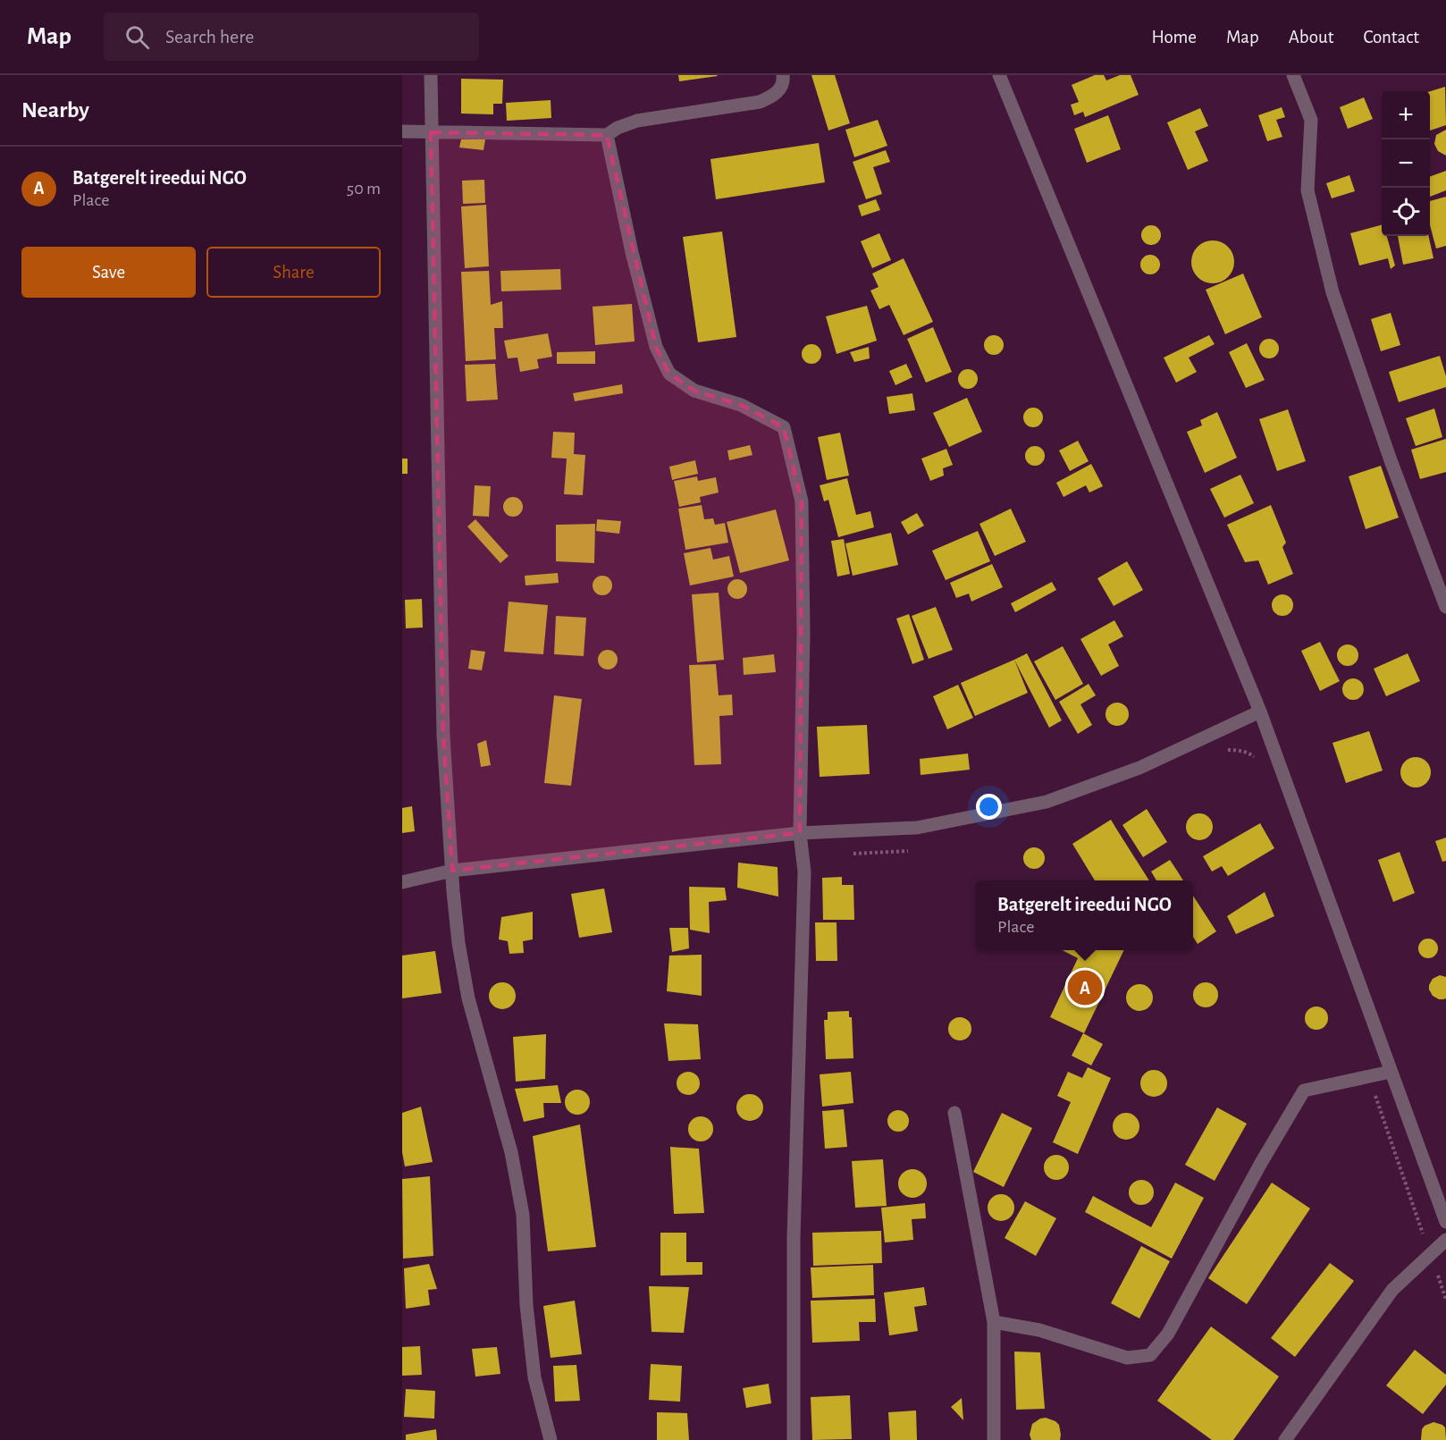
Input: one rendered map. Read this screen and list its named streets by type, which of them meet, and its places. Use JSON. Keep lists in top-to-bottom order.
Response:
{
  "page": {
    "header": "Map",
    "search": "Search here",
    "nav": [
      "Home",
      "Map",
      "About",
      "Contact"
    ],
    "heading": "Nearby",
    "map_buttons": ["+", "−"],
    "list": [
      {
        "mark": "A",
        "name": "Batgerelt ireedui NGO",
        "note": "Place",
        "value": "50 m"
      }
    ],
    "buttons": ["Save", "Share"],
    "popup": ["Batgerelt ireedui NGO", "Place"],
    "pins": "A"
  }
}
